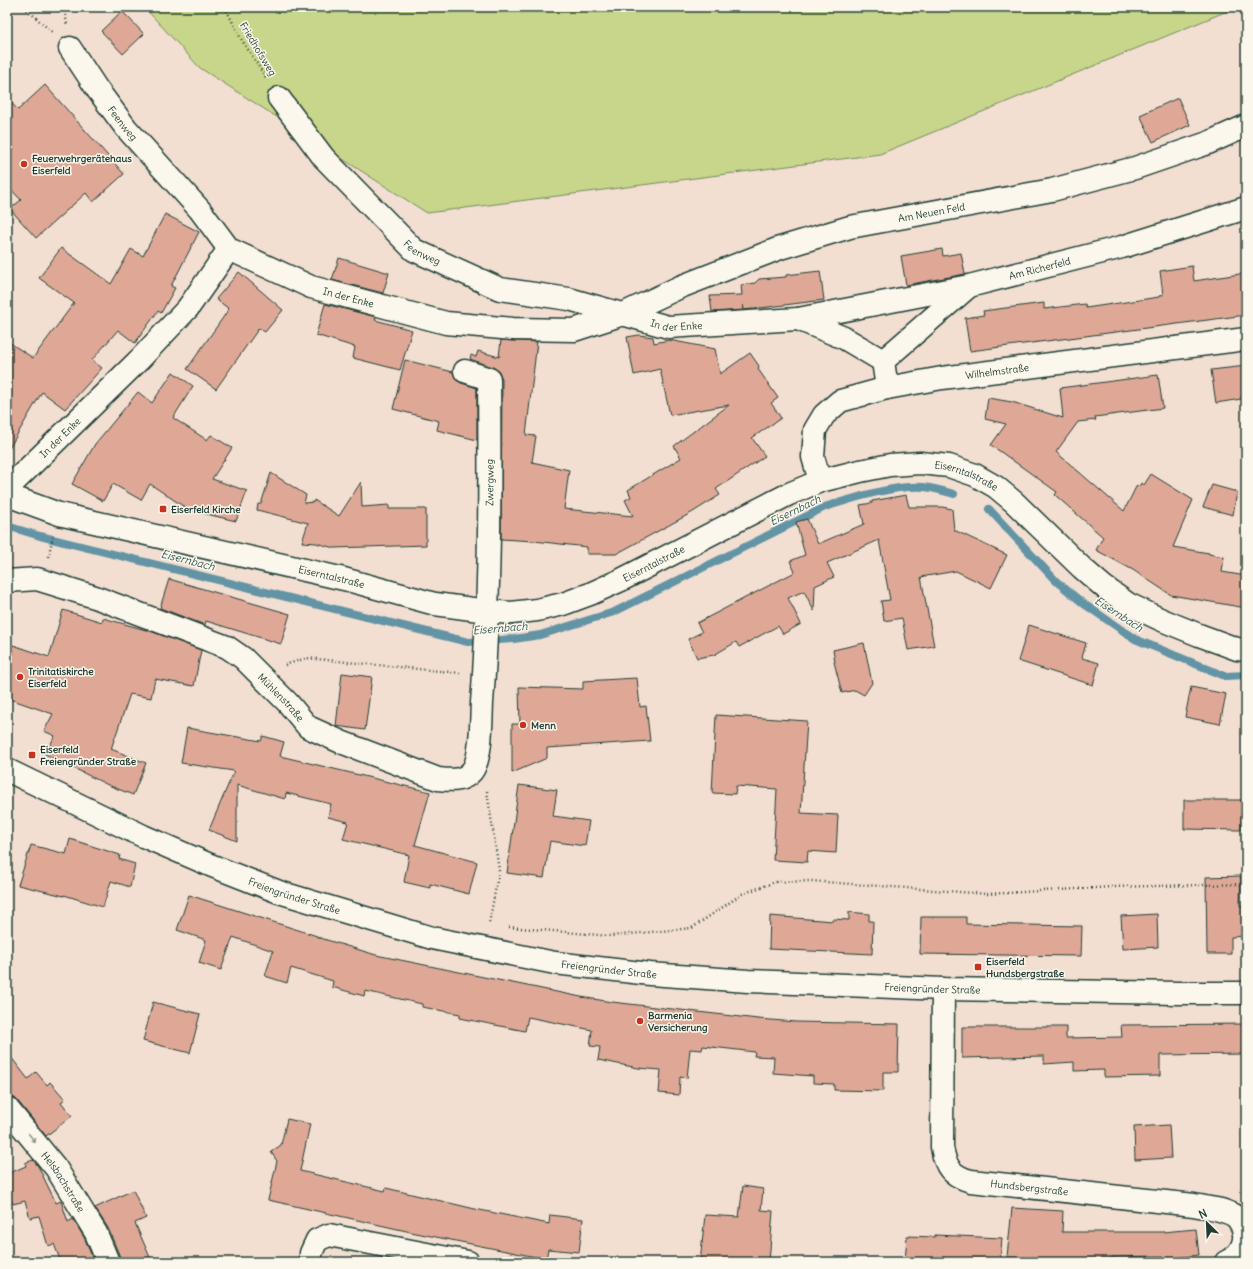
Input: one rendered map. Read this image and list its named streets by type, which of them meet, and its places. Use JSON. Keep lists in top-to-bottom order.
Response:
{
  "streets": {
    "street": [
      "Feenweg",
      "Am Neuen Feld",
      "Am Richerfeld",
      "In der Enke",
      "Wilhelmstraße",
      "Eiserntalstraße",
      "Zwergweg",
      "Mühlenstraße",
      "Freiengründer Straße",
      "Helsbachstraße",
      "Hundsbergstraße"
    ],
    "path": ["Friedhofsweg"]
  },
  "crossings": [
    ["Friedhofsweg", "Feenweg"],
    ["Feenweg", "Am Neuen Feld"],
    ["Feenweg", "In der Enke"],
    ["Am Neuen Feld", "In der Enke"],
    ["Am Richerfeld", "In der Enke"],
    ["Wilhelmstraße", "Eiserntalstraße"],
    ["Eiserntalstraße", "Zwergweg"],
    ["Freiengründer Straße", "Hundsbergstraße"]
  ],
  "one_way": ["Helsbachstraße"],
  "water": ["Eisernbach"],
  "places": {
    "other": [
      "Feuerwehrgerätehaus Eiserfeld",
      "Trinitatiskirche Eiserfeld",
      "Menn",
      "Barmenia Versicherung"
    ],
    "transit": ["Eiserfeld Kirche", "Eiserfeld Freiengründer Straße", "Eiserfeld Hundsbergstraße"]
  },
  "north": "top left"
}
